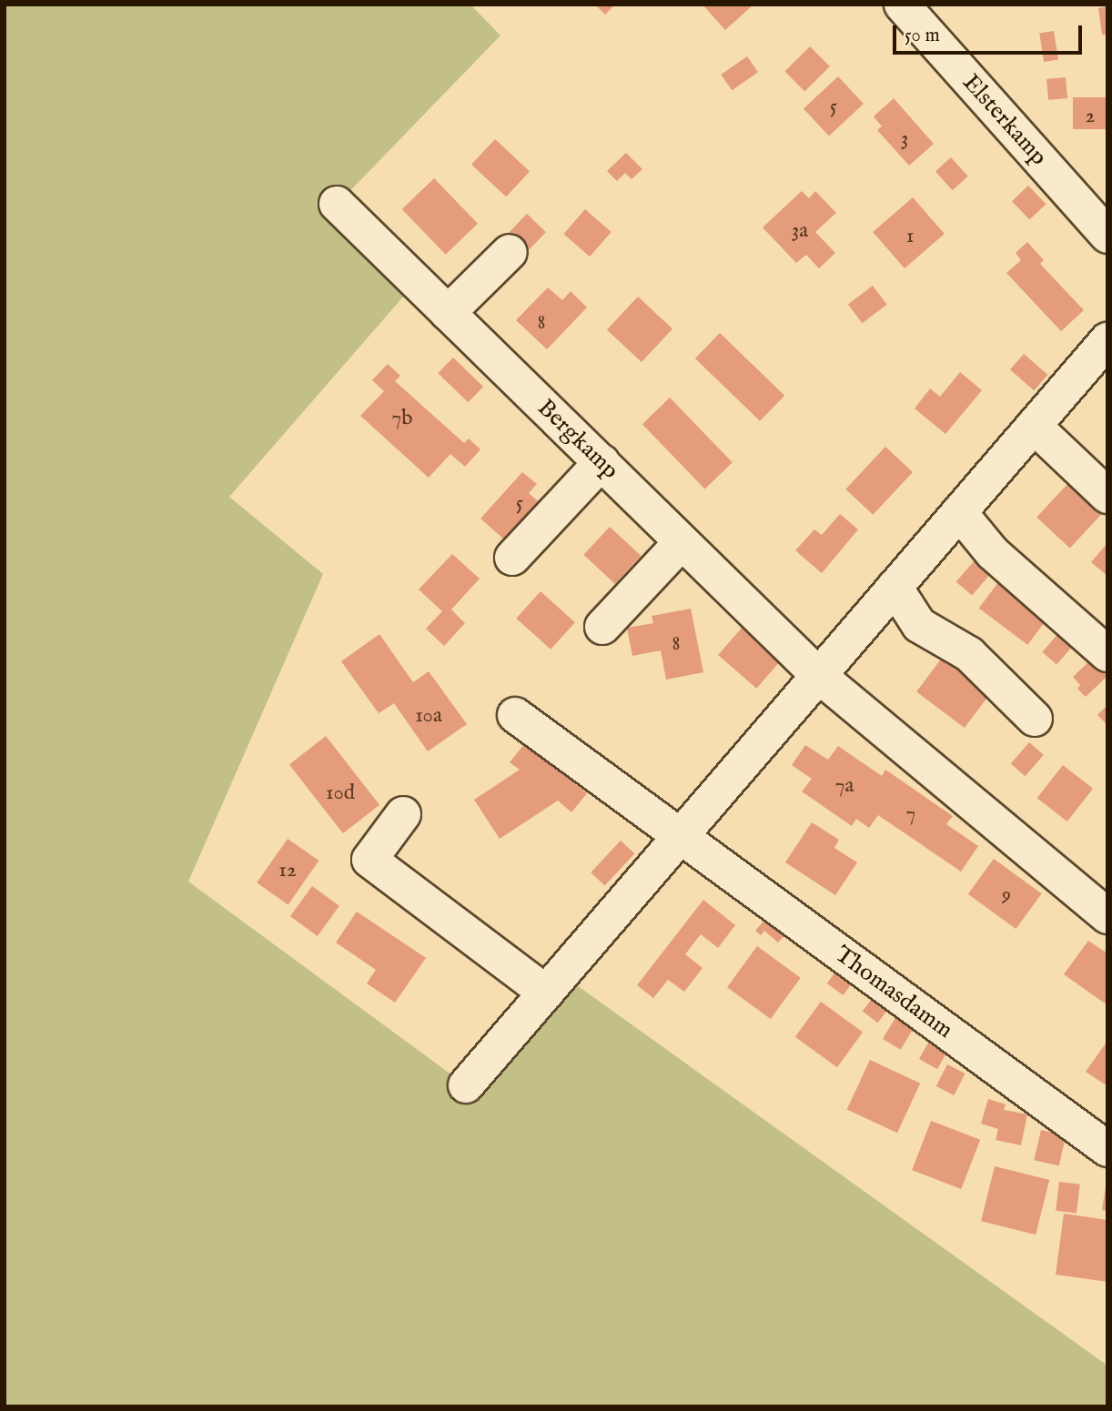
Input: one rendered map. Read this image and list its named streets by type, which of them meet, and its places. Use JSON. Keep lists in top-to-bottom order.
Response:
{
  "streets": {
    "street": ["Elsterkamp", "Bergkamp", "Thomasdamm"]
  },
  "house_numbers": [
    "5",
    "2",
    "3",
    "3a",
    "1",
    "8",
    "7b",
    "5",
    "8",
    "10a",
    "7a",
    "10d",
    "7",
    "12",
    "9"
  ],
  "scale_bar": "50 m"
}
